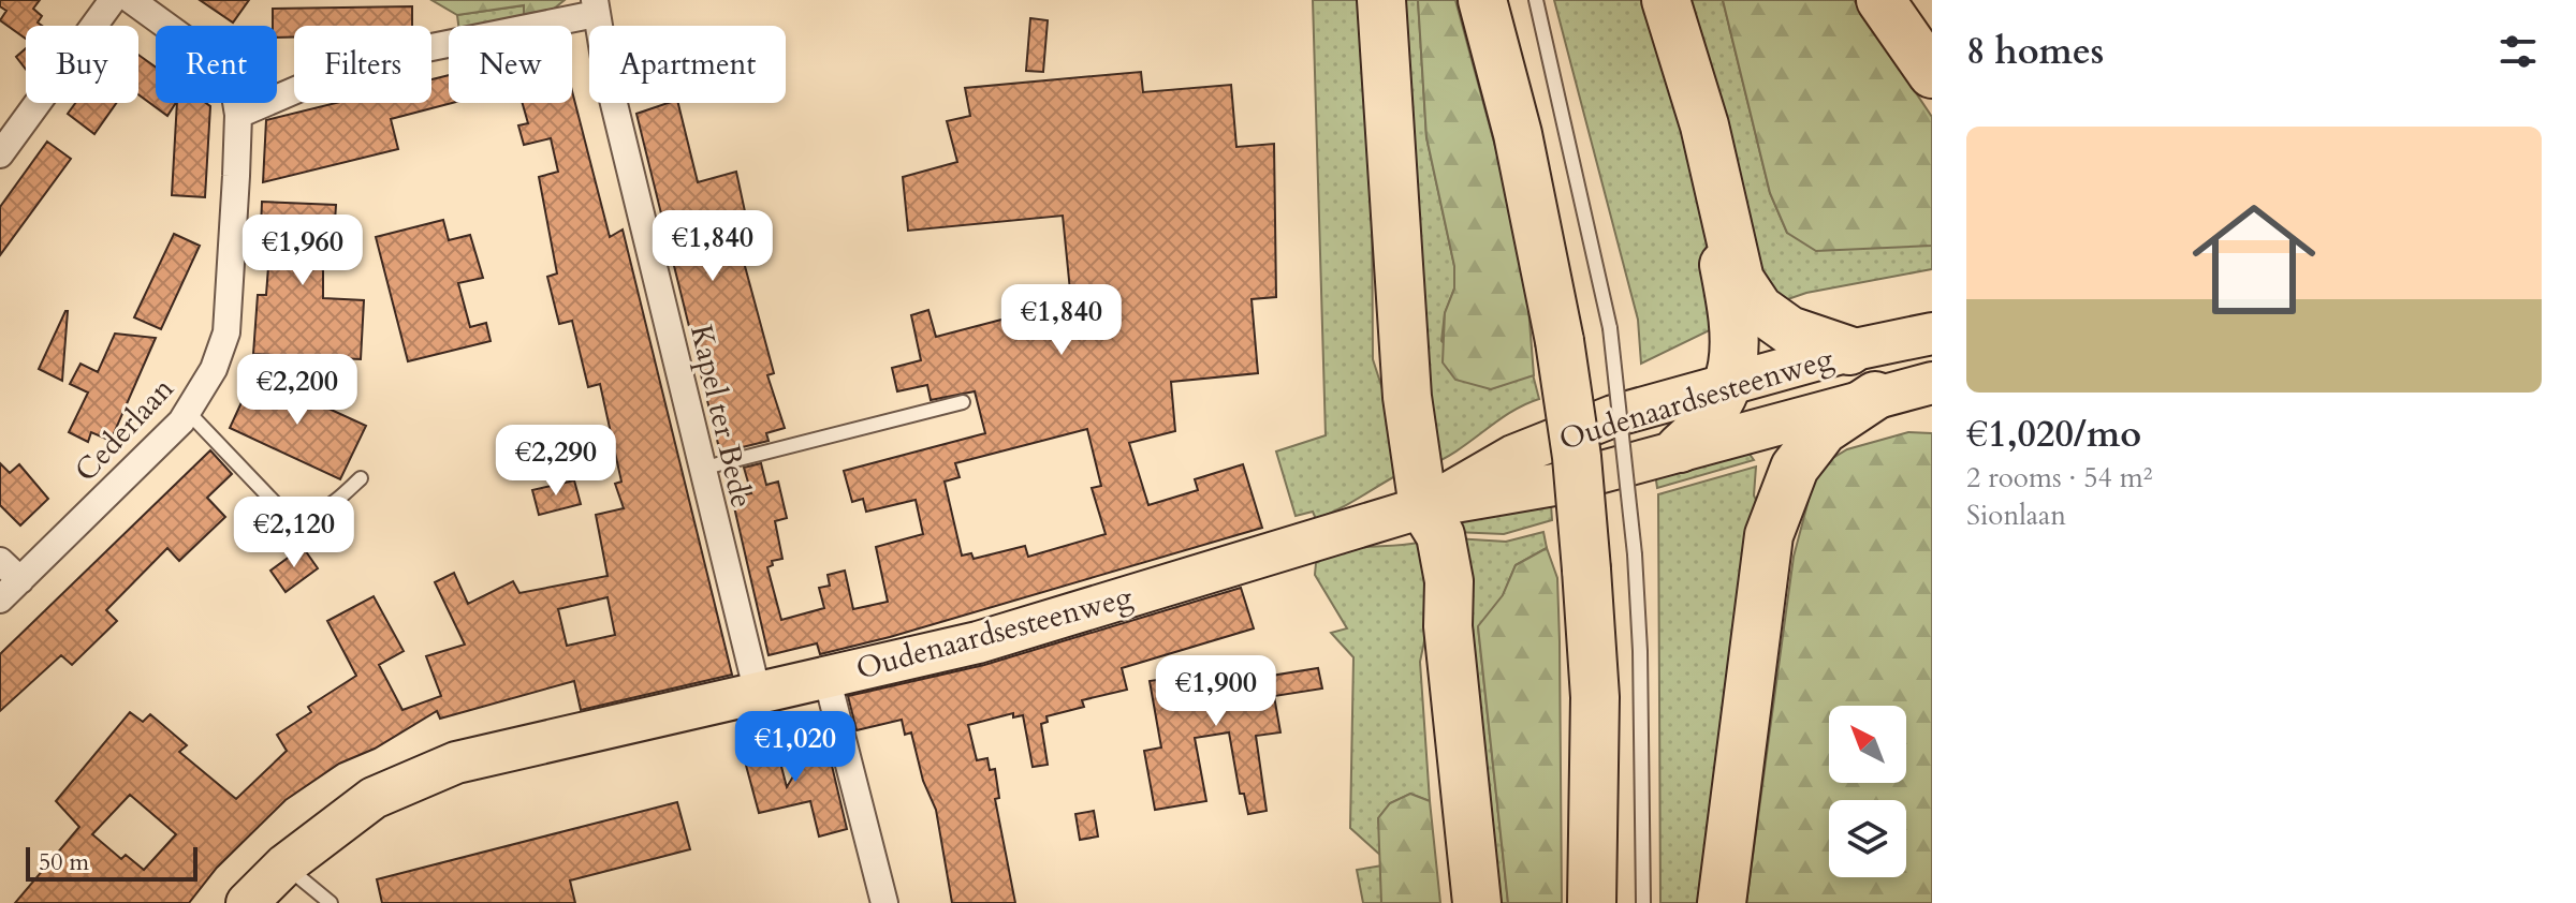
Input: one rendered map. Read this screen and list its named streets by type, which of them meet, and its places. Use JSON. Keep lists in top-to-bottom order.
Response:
{
  "streets": {
    "main road": ["Oudenaardsesteenweg"],
    "street": ["Kapel ter Bede", "Cederlaan"]
  },
  "crossings": [
    ["Oudenaardsesteenweg", "Kapel ter Bede"]
  ],
  "scale_bar": "50 m",
  "north": "top left",
  "page": {
    "heading": "8 homes",
    "chip": [
      "Buy",
      "Rent",
      "Filters",
      "New",
      "Apartment"
    ],
    "list": [
      {
        "name": "€1,020/mo",
        "note": "2 rooms · 54 m² · Sionlaan"
      }
    ],
    "price": [
      "€1,840",
      "€1,960",
      "€1,840",
      "€2,200",
      "€2,290",
      "€2,120",
      "€1,900",
      "€1,020"
    ],
    "scale": "50 m"
  }
}
